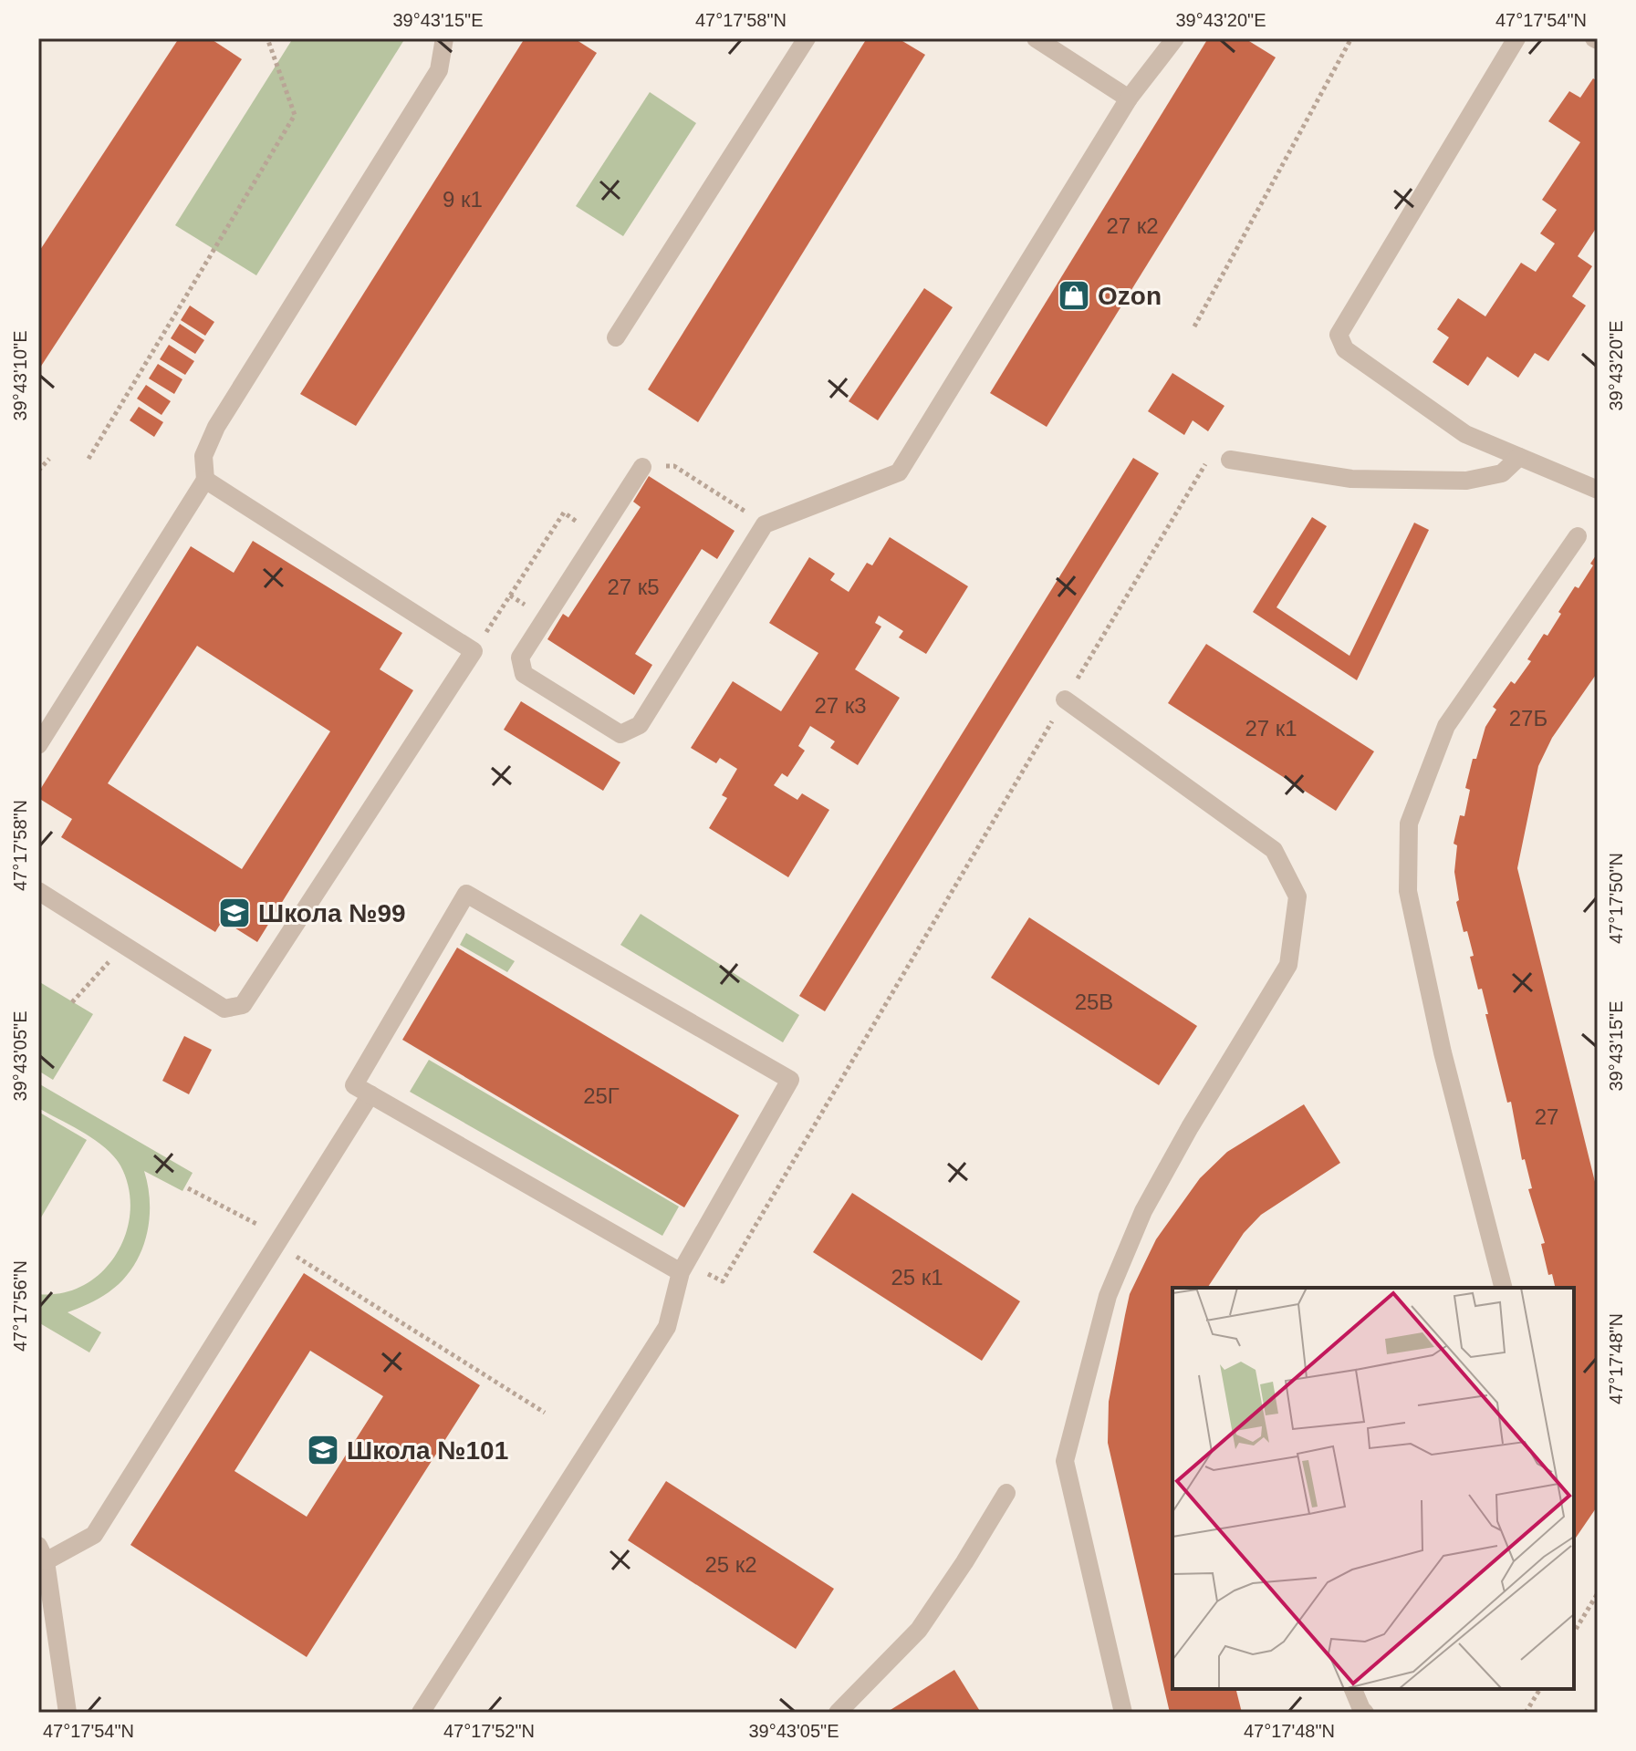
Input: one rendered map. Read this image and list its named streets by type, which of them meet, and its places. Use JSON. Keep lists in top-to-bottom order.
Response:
{
  "places": {
    "shop": ["Ozon"],
    "school or university": ["Школа №99", "Школа №101"]
  },
  "house_numbers": [
    "9 к1",
    "27 к2",
    "27 к5",
    "27 к3",
    "27Б",
    "27 к1",
    "25В",
    "25Г",
    "27",
    "25 к1",
    "25 к2"
  ],
  "coordinates": [
    "39°43'15\"E",
    "47°17'58\"N",
    "39°43'20\"E",
    "47°17'54\"N",
    "39°43'10\"E",
    "47°17'50\"N",
    "39°43'05\"E",
    "47°17'56\"N",
    "47°17'48\"N",
    "47°17'52\"N"
  ]
}
